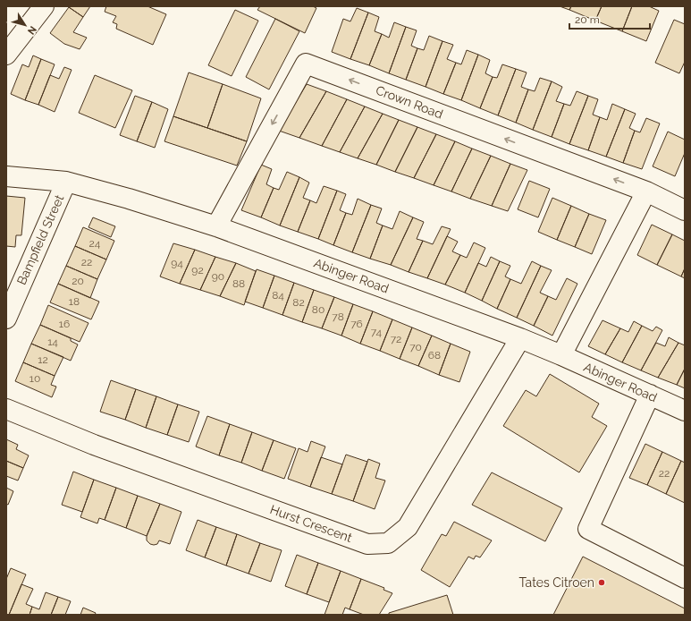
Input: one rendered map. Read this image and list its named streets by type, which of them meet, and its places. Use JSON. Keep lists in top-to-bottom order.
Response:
{
  "streets": {
    "street": [
      "Crown Road",
      "Bampfield Street",
      "Abinger Road",
      "Hurst Crescent"
    ]
  },
  "crossings": [
    ["Crown Road", "Abinger Road"],
    ["Bampfield Street", "Abinger Road"],
    ["Abinger Road", "Hurst Crescent"]
  ],
  "places": ["Tates Citroen"],
  "house_numbers": [
    "24",
    "22",
    "94",
    "92",
    "90",
    "20",
    "88",
    "84",
    "18",
    "82",
    "80",
    "78",
    "16",
    "76",
    "74",
    "72",
    "14",
    "70",
    "68",
    "12",
    "10",
    "22"
  ],
  "scale_bar": "20 m",
  "north": "bottom right"
}
